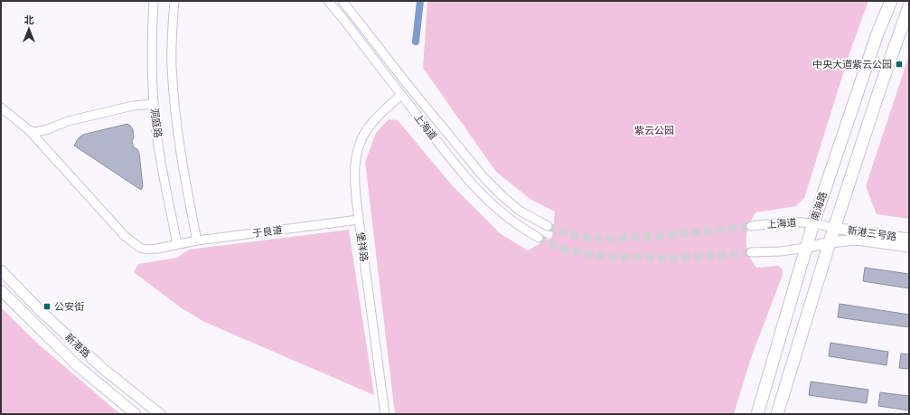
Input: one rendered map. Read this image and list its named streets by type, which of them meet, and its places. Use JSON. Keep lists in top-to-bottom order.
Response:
{
  "streets": {
    "highway": ["南海路"],
    "main road": ["新港三号路", "新港路"],
    "street": [
      "洞庭路",
      "上海道",
      "于良道",
      "堡祥路"
    ]
  },
  "crossings": [
    ["洞庭路", "于良道"],
    ["上海道", "南海路"],
    ["上海道", "新港三号路"],
    ["上海道", "堡祥路"],
    ["南海路", "新港三号路"],
    ["于良道", "堡祥路"]
  ],
  "parks": ["紫云公园"],
  "places": {
    "transit": ["中央大道紫云公园", "公安街"]
  },
  "north": "top"
}
